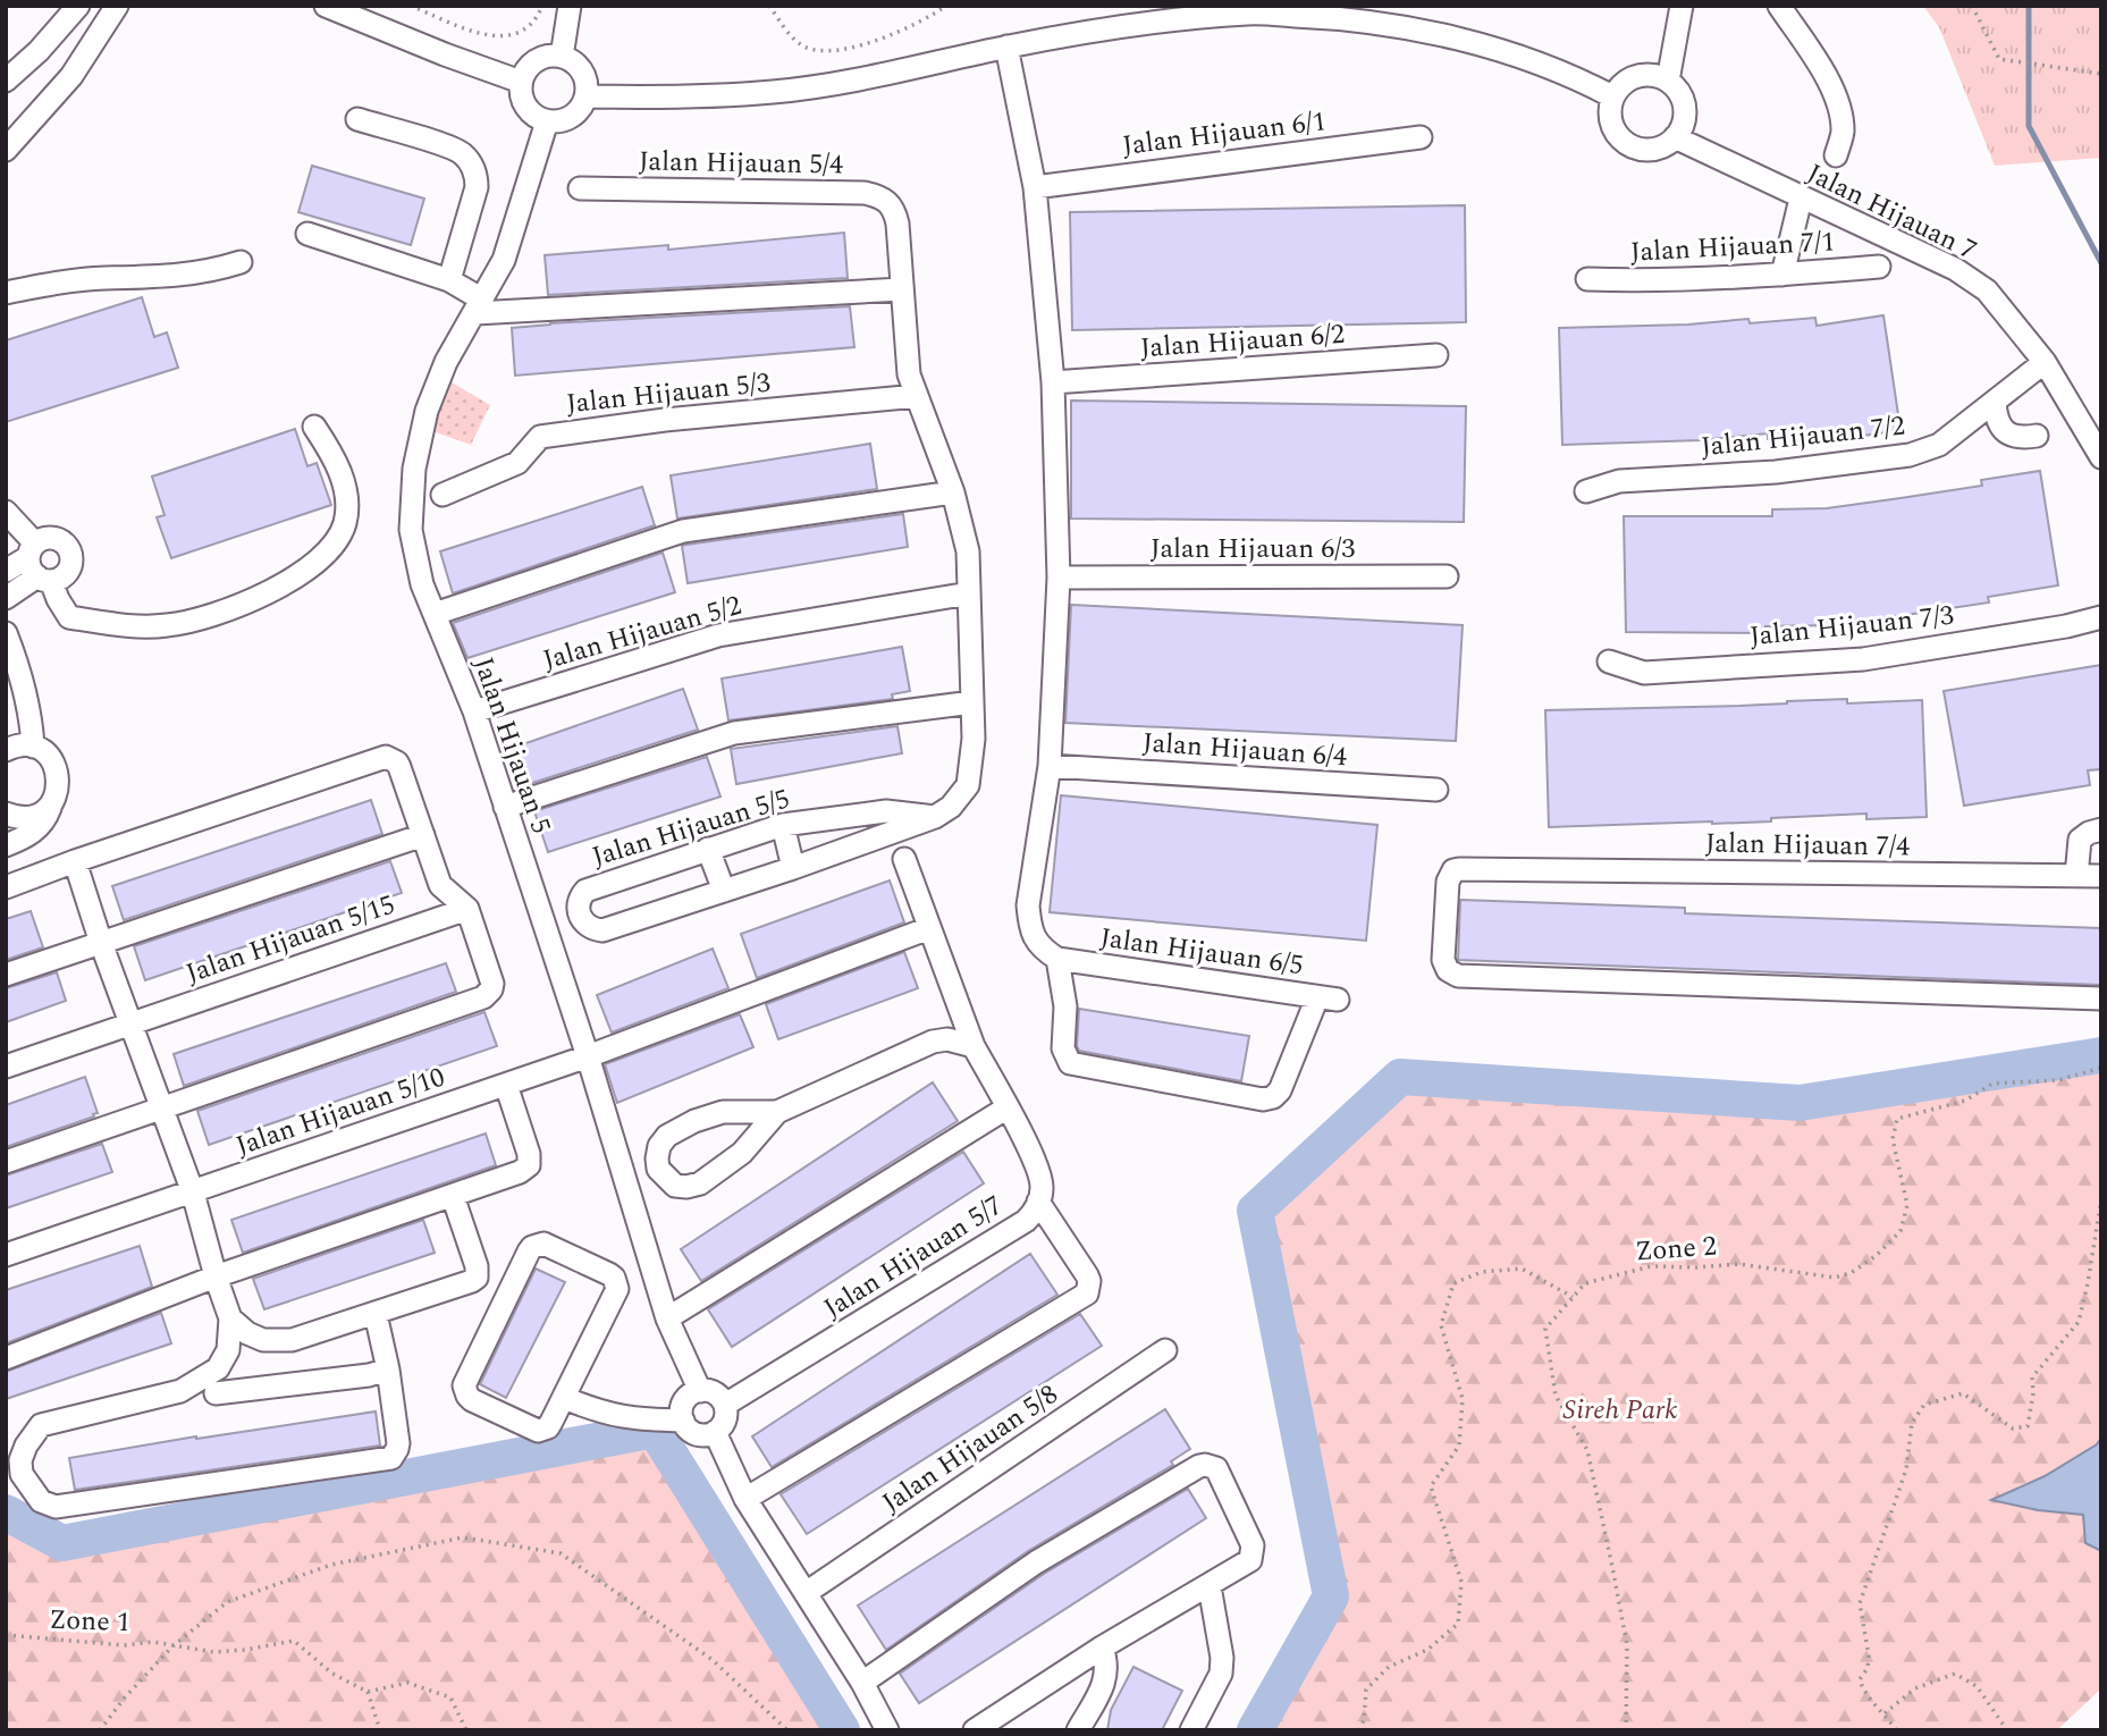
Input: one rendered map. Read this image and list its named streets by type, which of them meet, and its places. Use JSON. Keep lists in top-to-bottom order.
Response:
{
  "streets": {
    "street": [
      "Jalan Hijauan 6/1",
      "Jalan Hijauan 5/4",
      "Jalan Hijauan 7",
      "Jalan Hijauan 7/1",
      "Jalan Hijauan 6/2",
      "Jalan Hijauan 5/3",
      "Jalan Hijauan 7/2",
      "Jalan Hijauan 6/3",
      "Jalan Hijauan 7/3",
      "Jalan Hijauan 5/2",
      "Jalan Hijauan 5",
      "Jalan Hijauan 6/4",
      "Jalan Hijauan 5/5",
      "Jalan Hijauan 7/4",
      "Jalan Hijauan 5/15",
      "Jalan Hijauan 6/5",
      "Jalan Hijauan 5/10",
      "Jalan Hijauan 5/7",
      "Jalan Hijauan 5/8"
    ],
    "path": ["Zone 2", "Zone 1"]
  },
  "crossings": [
    ["Jalan Hijauan 5/4", "Jalan Hijauan 5/5"],
    ["Jalan Hijauan 7", "Jalan Hijauan 7/2"],
    ["Jalan Hijauan 5/3", "Jalan Hijauan 5/5"],
    ["Jalan Hijauan 5/2", "Jalan Hijauan 5"],
    ["Jalan Hijauan 5/2", "Jalan Hijauan 5/5"],
    ["Jalan Hijauan 5", "Jalan Hijauan 5/10"],
    ["Jalan Hijauan 5", "Jalan Hijauan 5/7"],
    ["Jalan Hijauan 5/10", "Jalan Hijauan 5/7"]
  ],
  "parks": ["Sireh Park"]
}
